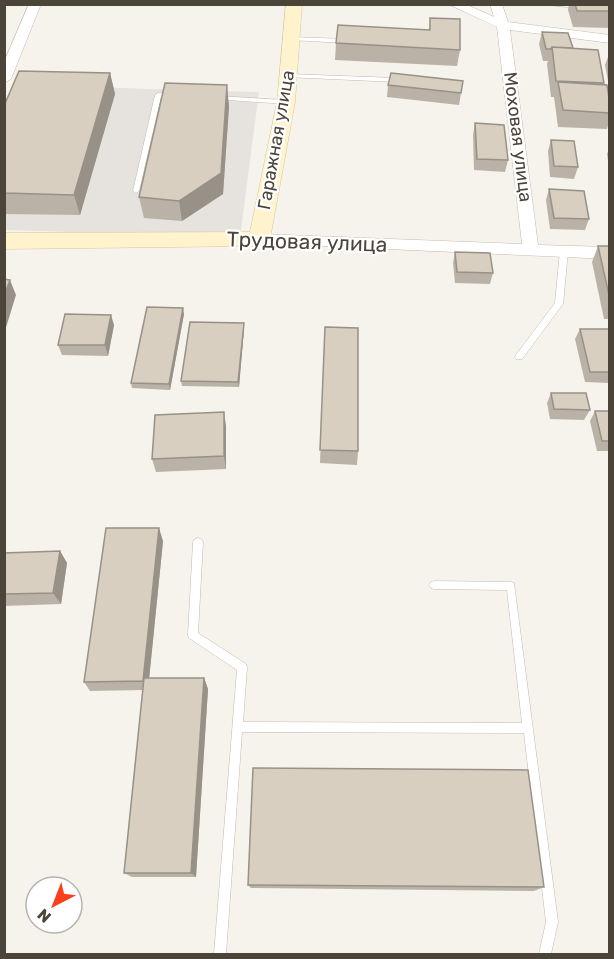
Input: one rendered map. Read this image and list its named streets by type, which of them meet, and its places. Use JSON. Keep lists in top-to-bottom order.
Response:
{
  "streets": {
    "street": ["Моховая улица", "Гаражная улица", "Трудовая улица"]
  },
  "crossings": [
    ["Моховая улица", "Трудовая улица"],
    ["Гаражная улица", "Трудовая улица"]
  ],
  "north": "bottom left"
}
